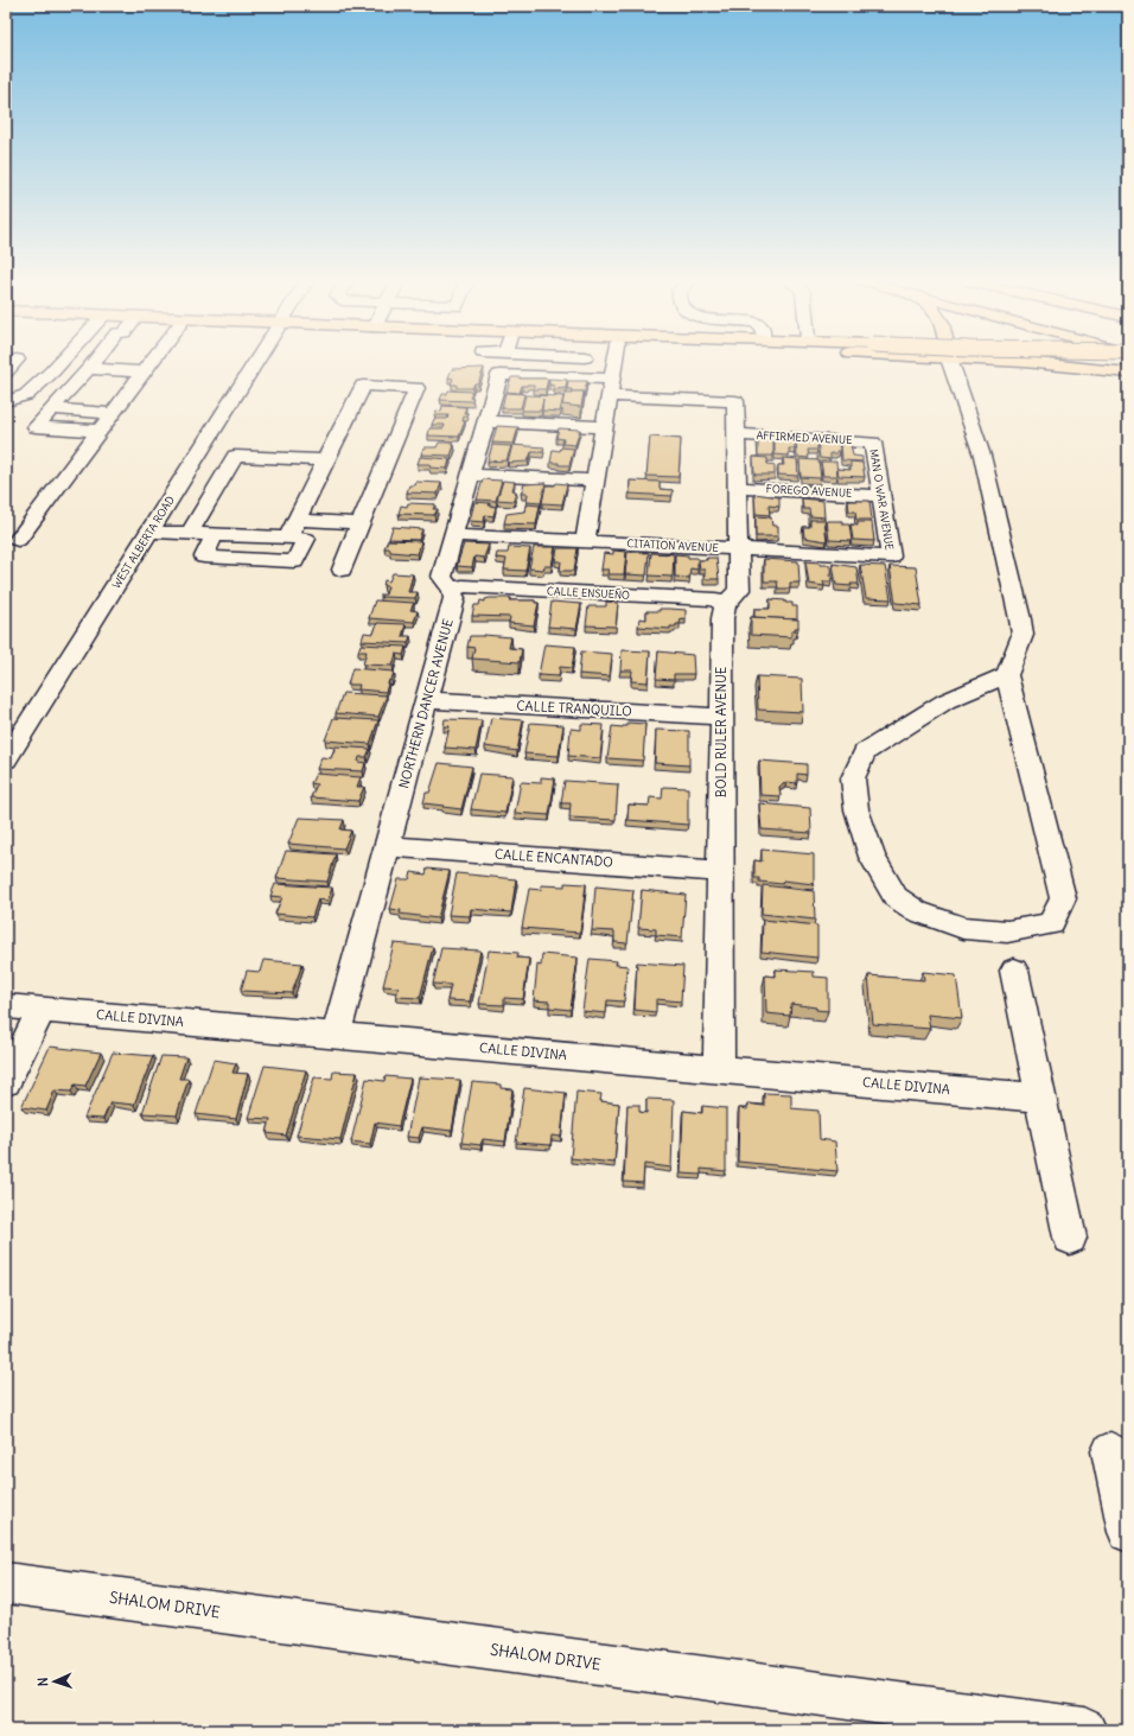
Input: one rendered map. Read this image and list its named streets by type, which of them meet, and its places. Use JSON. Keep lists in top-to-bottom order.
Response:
{
  "streets": {
    "street": [
      "AFFIRMED AVENUE",
      "FOREGO AVENUE",
      "MAN O WAR AVENUE",
      "WEST ALBERTA ROAD",
      "CITATION AVENUE",
      "CALLE ENSUEÑO",
      "NORTHERN DANCER AVENUE",
      "CALLE TRANQUILO",
      "BOLD RULER AVENUE",
      "CALLE ENCANTADO",
      "CALLE DIVINA",
      "SHALOM DRIVE"
    ]
  },
  "crossings": [
    ["AFFIRMED AVENUE", "MAN O WAR AVENUE"],
    ["FOREGO AVENUE", "MAN O WAR AVENUE"],
    ["MAN O WAR AVENUE", "CITATION AVENUE"],
    ["CITATION AVENUE", "NORTHERN DANCER AVENUE"],
    ["CALLE ENSUEÑO", "NORTHERN DANCER AVENUE"],
    ["CALLE ENSUEÑO", "BOLD RULER AVENUE"],
    ["NORTHERN DANCER AVENUE", "CALLE TRANQUILO"],
    ["NORTHERN DANCER AVENUE", "CALLE ENCANTADO"],
    ["NORTHERN DANCER AVENUE", "CALLE DIVINA"],
    ["CALLE TRANQUILO", "BOLD RULER AVENUE"],
    ["BOLD RULER AVENUE", "CALLE ENCANTADO"],
    ["BOLD RULER AVENUE", "CALLE DIVINA"]
  ],
  "north": "left"
}
